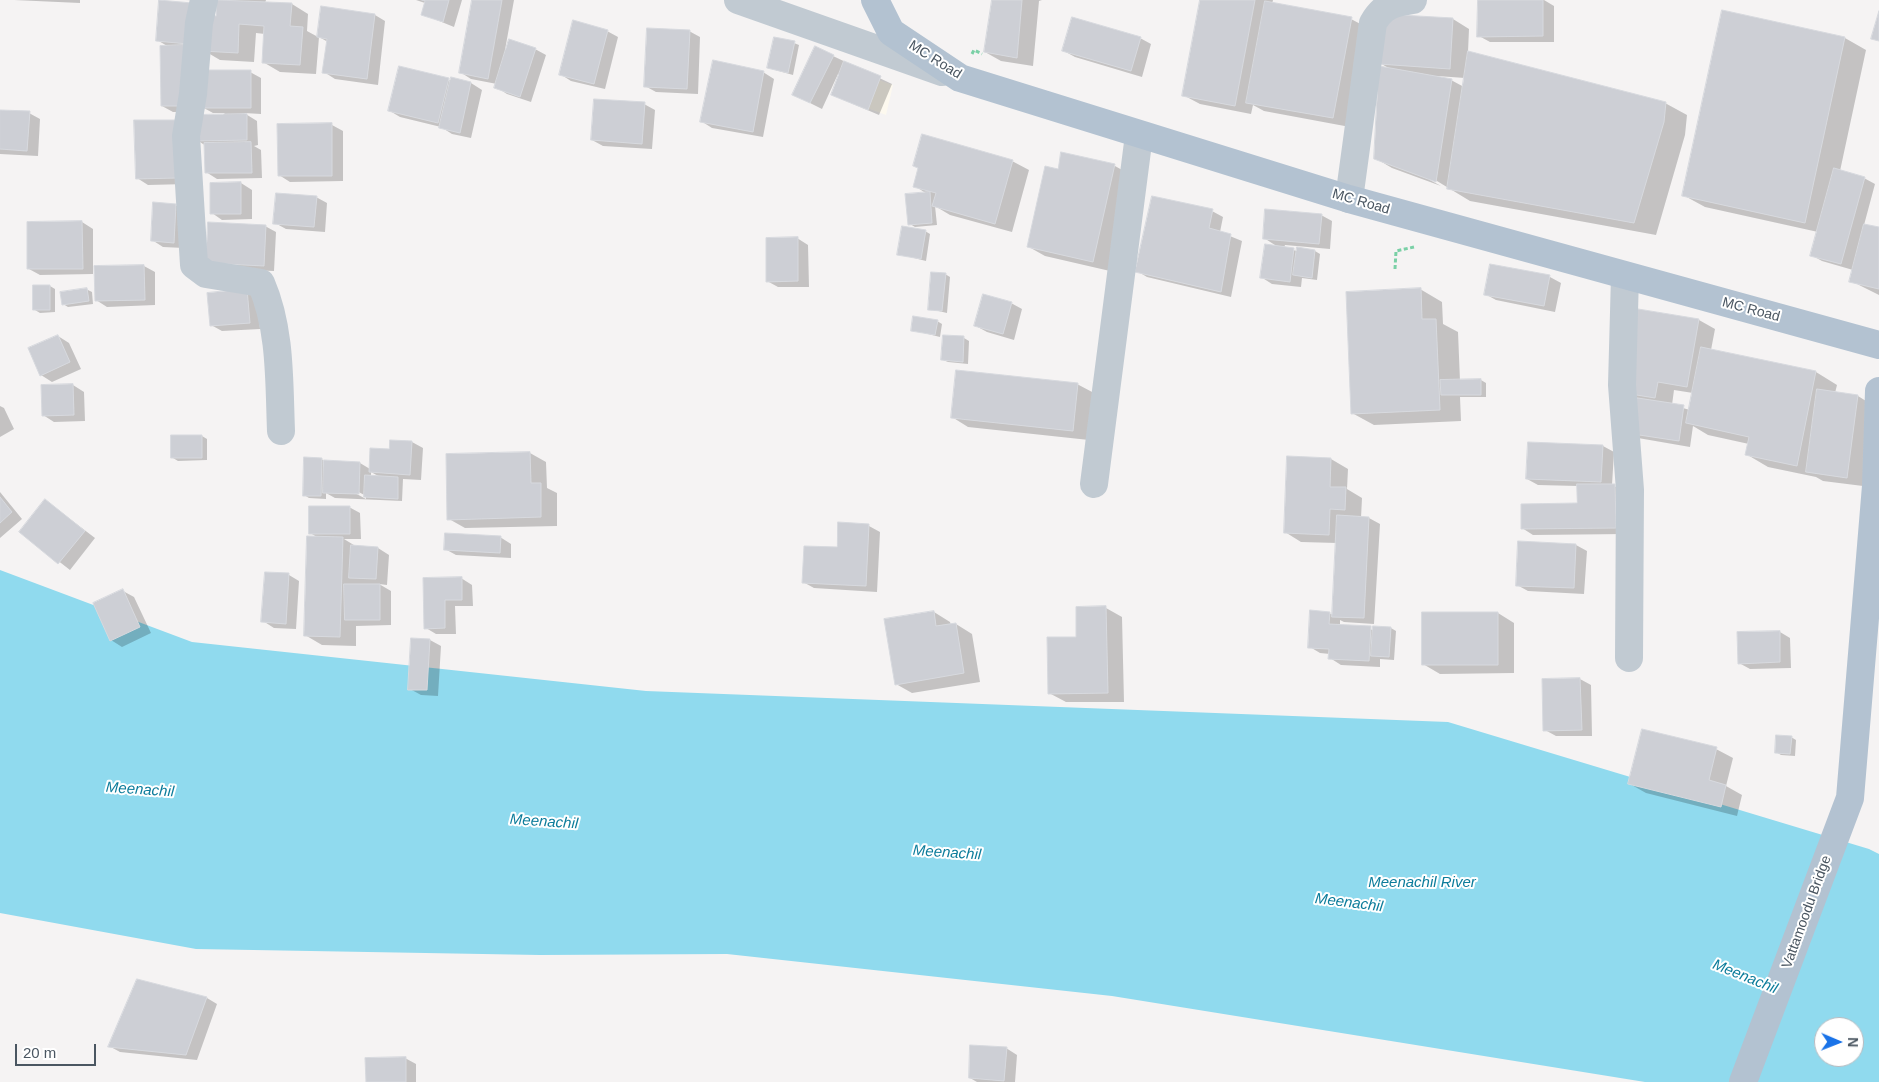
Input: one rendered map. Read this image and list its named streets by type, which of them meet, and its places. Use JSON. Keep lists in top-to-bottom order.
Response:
{
  "streets": {
    "main road": ["MC Road", "Vattamoodu Bridge"]
  },
  "water": ["Meenachil", "Meenachil River"],
  "scale_bar": "20 m",
  "north": "right"
}
